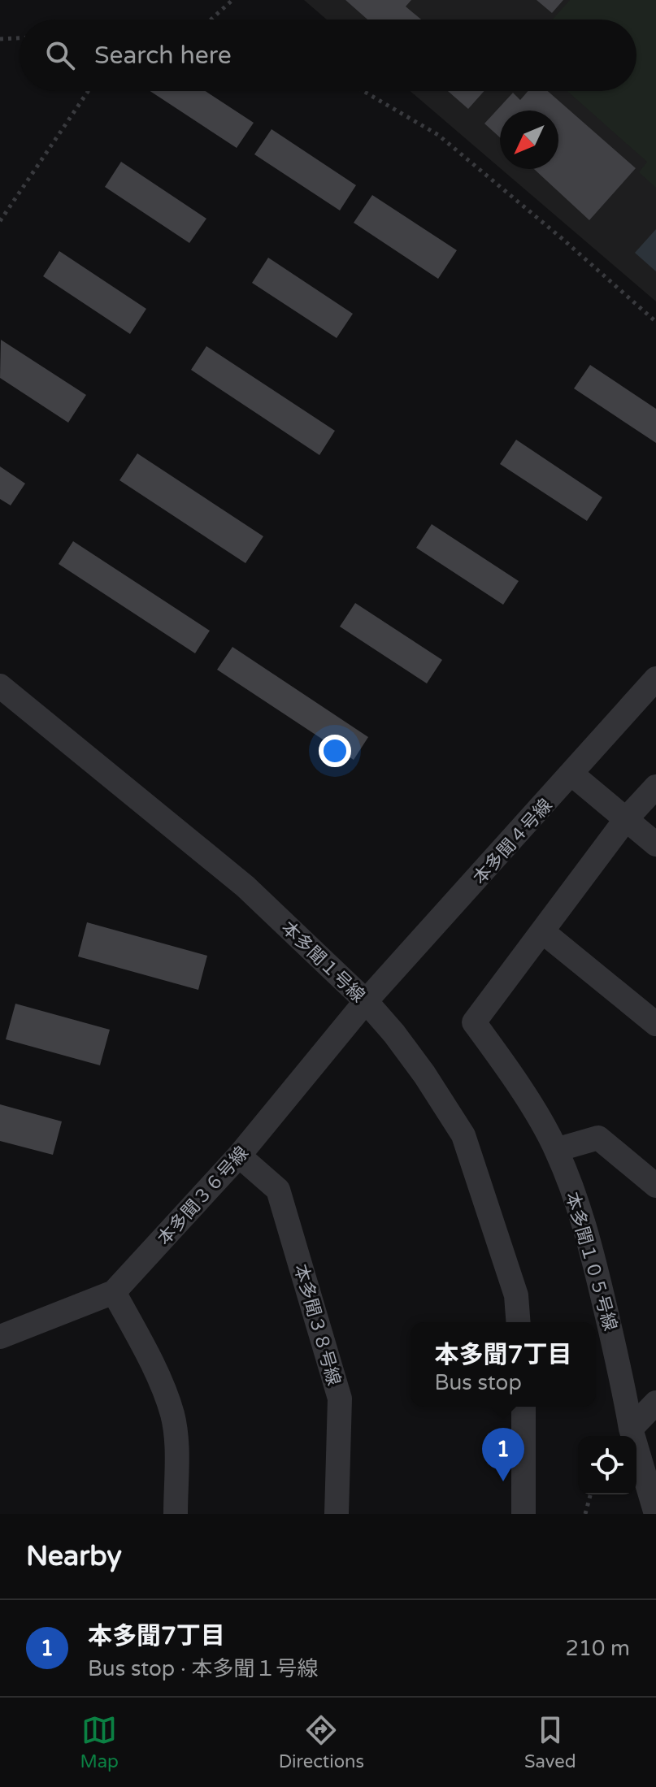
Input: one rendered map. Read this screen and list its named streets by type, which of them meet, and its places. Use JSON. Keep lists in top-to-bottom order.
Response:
{
  "streets": {
    "street": [
      "本多聞４号線",
      "本多聞１号線",
      "本多聞３６号線",
      "本多聞１０５号線",
      "本多聞３８号線"
    ]
  },
  "crossings": [
    ["本多聞４号線", "本多聞１号線"],
    ["本多聞４号線", "本多聞３６号線"],
    ["本多聞１号線", "本多聞３６号線"],
    ["本多聞３６号線", "本多聞３８号線"]
  ],
  "north": "bottom left",
  "page": {
    "search": "Search here",
    "popup": ["本多聞7丁目", "Bus stop"],
    "pins": "1",
    "heading": "Nearby",
    "list": [
      {
        "mark": "1",
        "name": "本多聞7丁目",
        "note": "Bus stop · 本多聞１号線",
        "value": "210 m"
      }
    ],
    "nav": ["Map", "Directions", "Saved"]
  }
}
